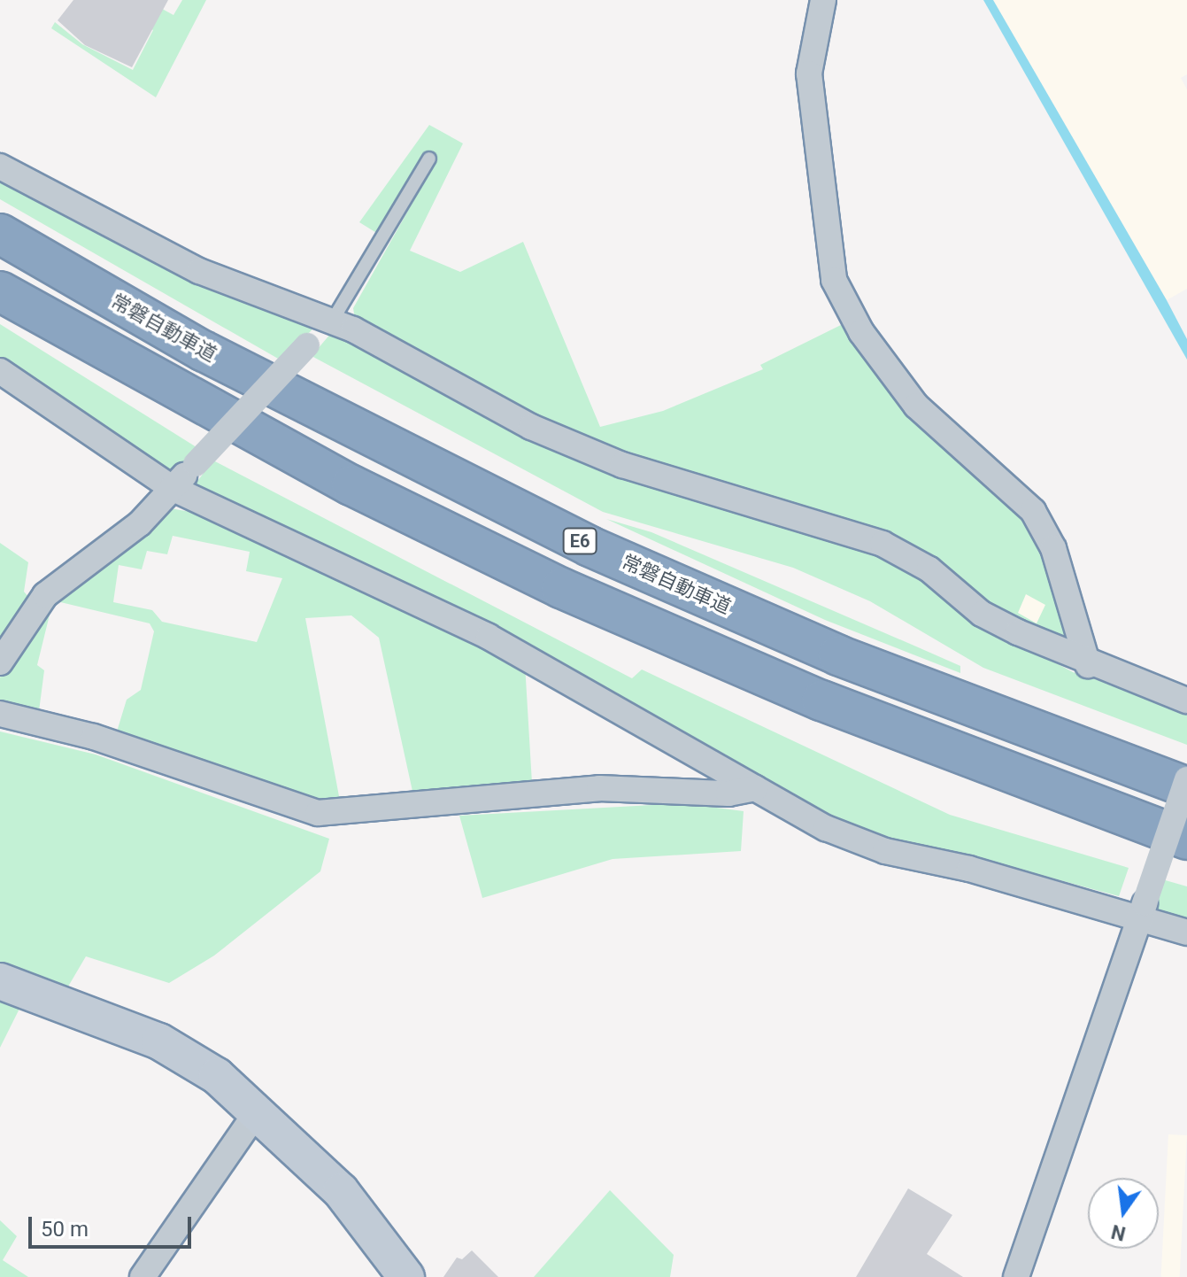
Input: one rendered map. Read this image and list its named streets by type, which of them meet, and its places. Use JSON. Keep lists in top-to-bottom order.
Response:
{
  "streets": {
    "highway": ["常磐自動車道", "E6"]
  },
  "scale_bar": "50 m",
  "north": "bottom"
}
